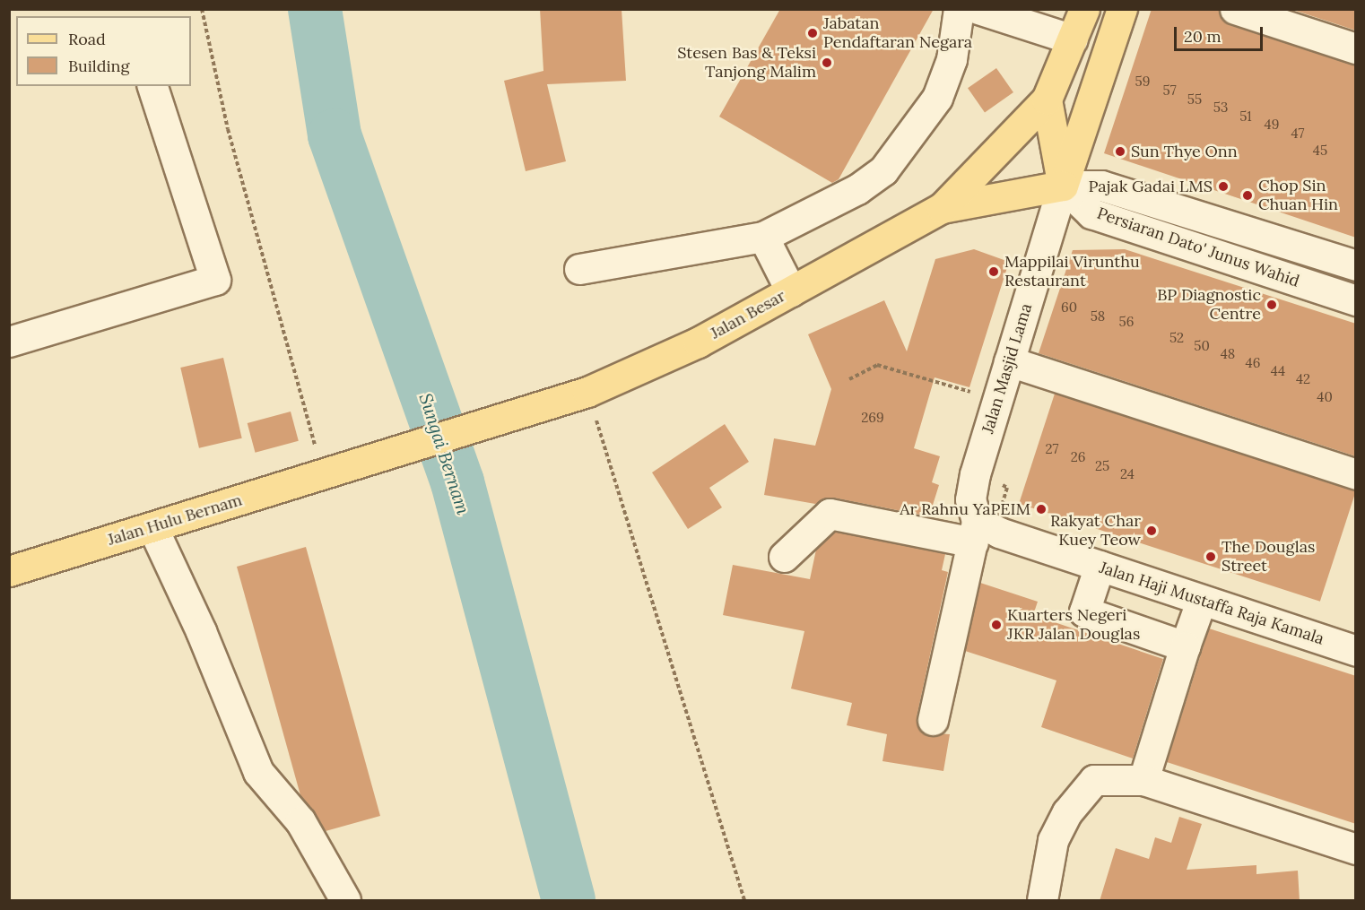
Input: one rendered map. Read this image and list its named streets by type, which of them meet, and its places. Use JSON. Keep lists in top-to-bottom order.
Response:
{
  "streets": {
    "main road": ["Jalan Besar", "Jalan Hulu Bernam"],
    "street": ["Persiaran Dato' Junus Wahid", "Jalan Masjid Lama", "Jalan Haji Mustaffa Raja Kamala"]
  },
  "crossings": [
    ["Persiaran Dato' Junus Wahid", "Jalan Masjid Lama"],
    ["Jalan Besar", "Jalan Hulu Bernam"],
    ["Jalan Masjid Lama", "Jalan Haji Mustaffa Raja Kamala"]
  ],
  "water": ["Sungai Bernam"],
  "places": [
    "Jabatan Pendaftaran Negara",
    "Stesen Bas & Teksi Tanjong Malim",
    "Sun Thye Onn",
    "Pajak Gadai LMS",
    "Chop Sin Chuan Hin",
    "Mappilai Virunthu Restaurant",
    "BP Diagnostic Centre",
    "Ar Rahnu YaPEIM",
    "Rakyat Char Kuey Teow",
    "The Douglas Street",
    "Kuarters Negeri JKR Jalan Douglas"
  ],
  "house_numbers": [
    "59",
    "57",
    "55",
    "53",
    "51",
    "49",
    "47",
    "45",
    "60",
    "58",
    "56",
    "52",
    "50",
    "48",
    "46",
    "44",
    "42",
    "40",
    "269",
    "27",
    "26",
    "25",
    "24"
  ],
  "legend": ["Road", "Building"],
  "scale_bar": "20 m"
}
